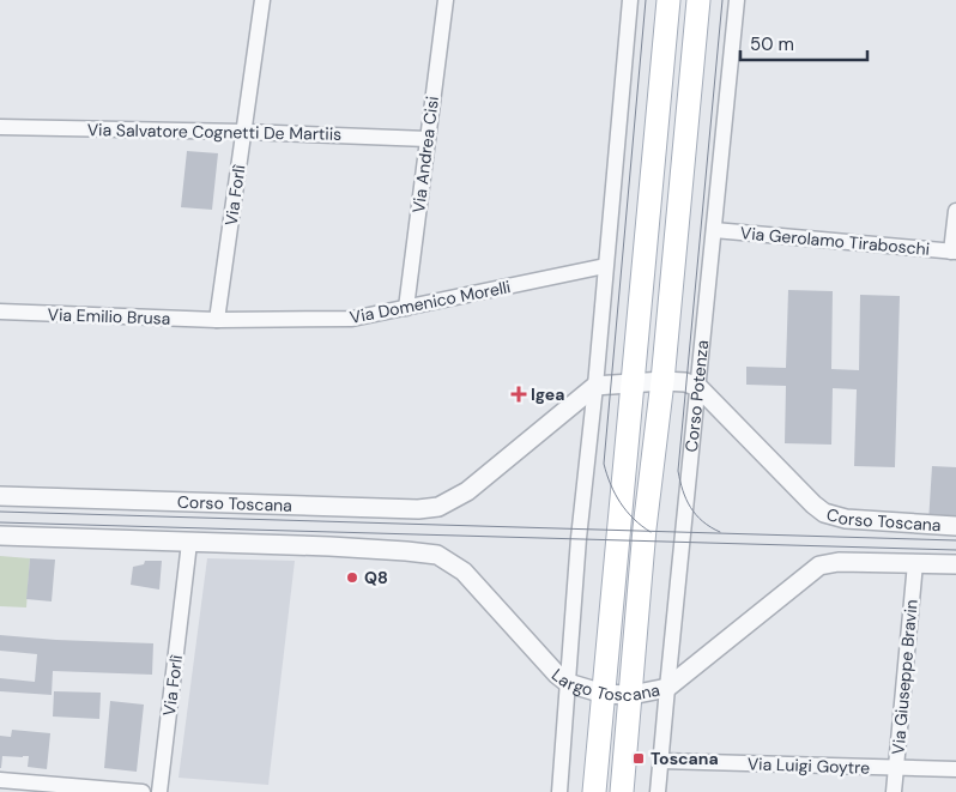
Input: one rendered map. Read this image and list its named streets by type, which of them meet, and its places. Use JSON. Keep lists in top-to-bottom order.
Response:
{
  "streets": {
    "street": [
      "Via Salvatore Cognetti De Martiis",
      "Via Andrea Cisi",
      "Via Forlì",
      "Via Gerolamo Tiraboschi",
      "Via Domenico Morelli",
      "Via Emilio Brusa",
      "Corso Potenza",
      "Corso Toscana",
      "Largo Toscana",
      "Via Giuseppe Bravin",
      "Via Luigi Goytre"
    ]
  },
  "crossings": [
    ["Via Salvatore Cognetti De Martiis", "Via Andrea Cisi"],
    ["Via Salvatore Cognetti De Martiis", "Via Forlì"],
    ["Via Andrea Cisi", "Via Domenico Morelli"],
    ["Via Forlì", "Via Domenico Morelli"],
    ["Via Forlì", "Via Emilio Brusa"],
    ["Via Forlì", "Largo Toscana"],
    ["Via Gerolamo Tiraboschi", "Corso Potenza"],
    ["Via Domenico Morelli", "Via Emilio Brusa"],
    ["Corso Potenza", "Corso Toscana"],
    ["Corso Potenza", "Largo Toscana"],
    ["Corso Potenza", "Via Luigi Goytre"],
    ["Largo Toscana", "Via Giuseppe Bravin"],
    ["Via Giuseppe Bravin", "Via Luigi Goytre"]
  ],
  "places": {
    "health": ["Igea"],
    "other": ["Q8"],
    "transit": ["Toscana"]
  },
  "scale_bar": "50 m"
}
